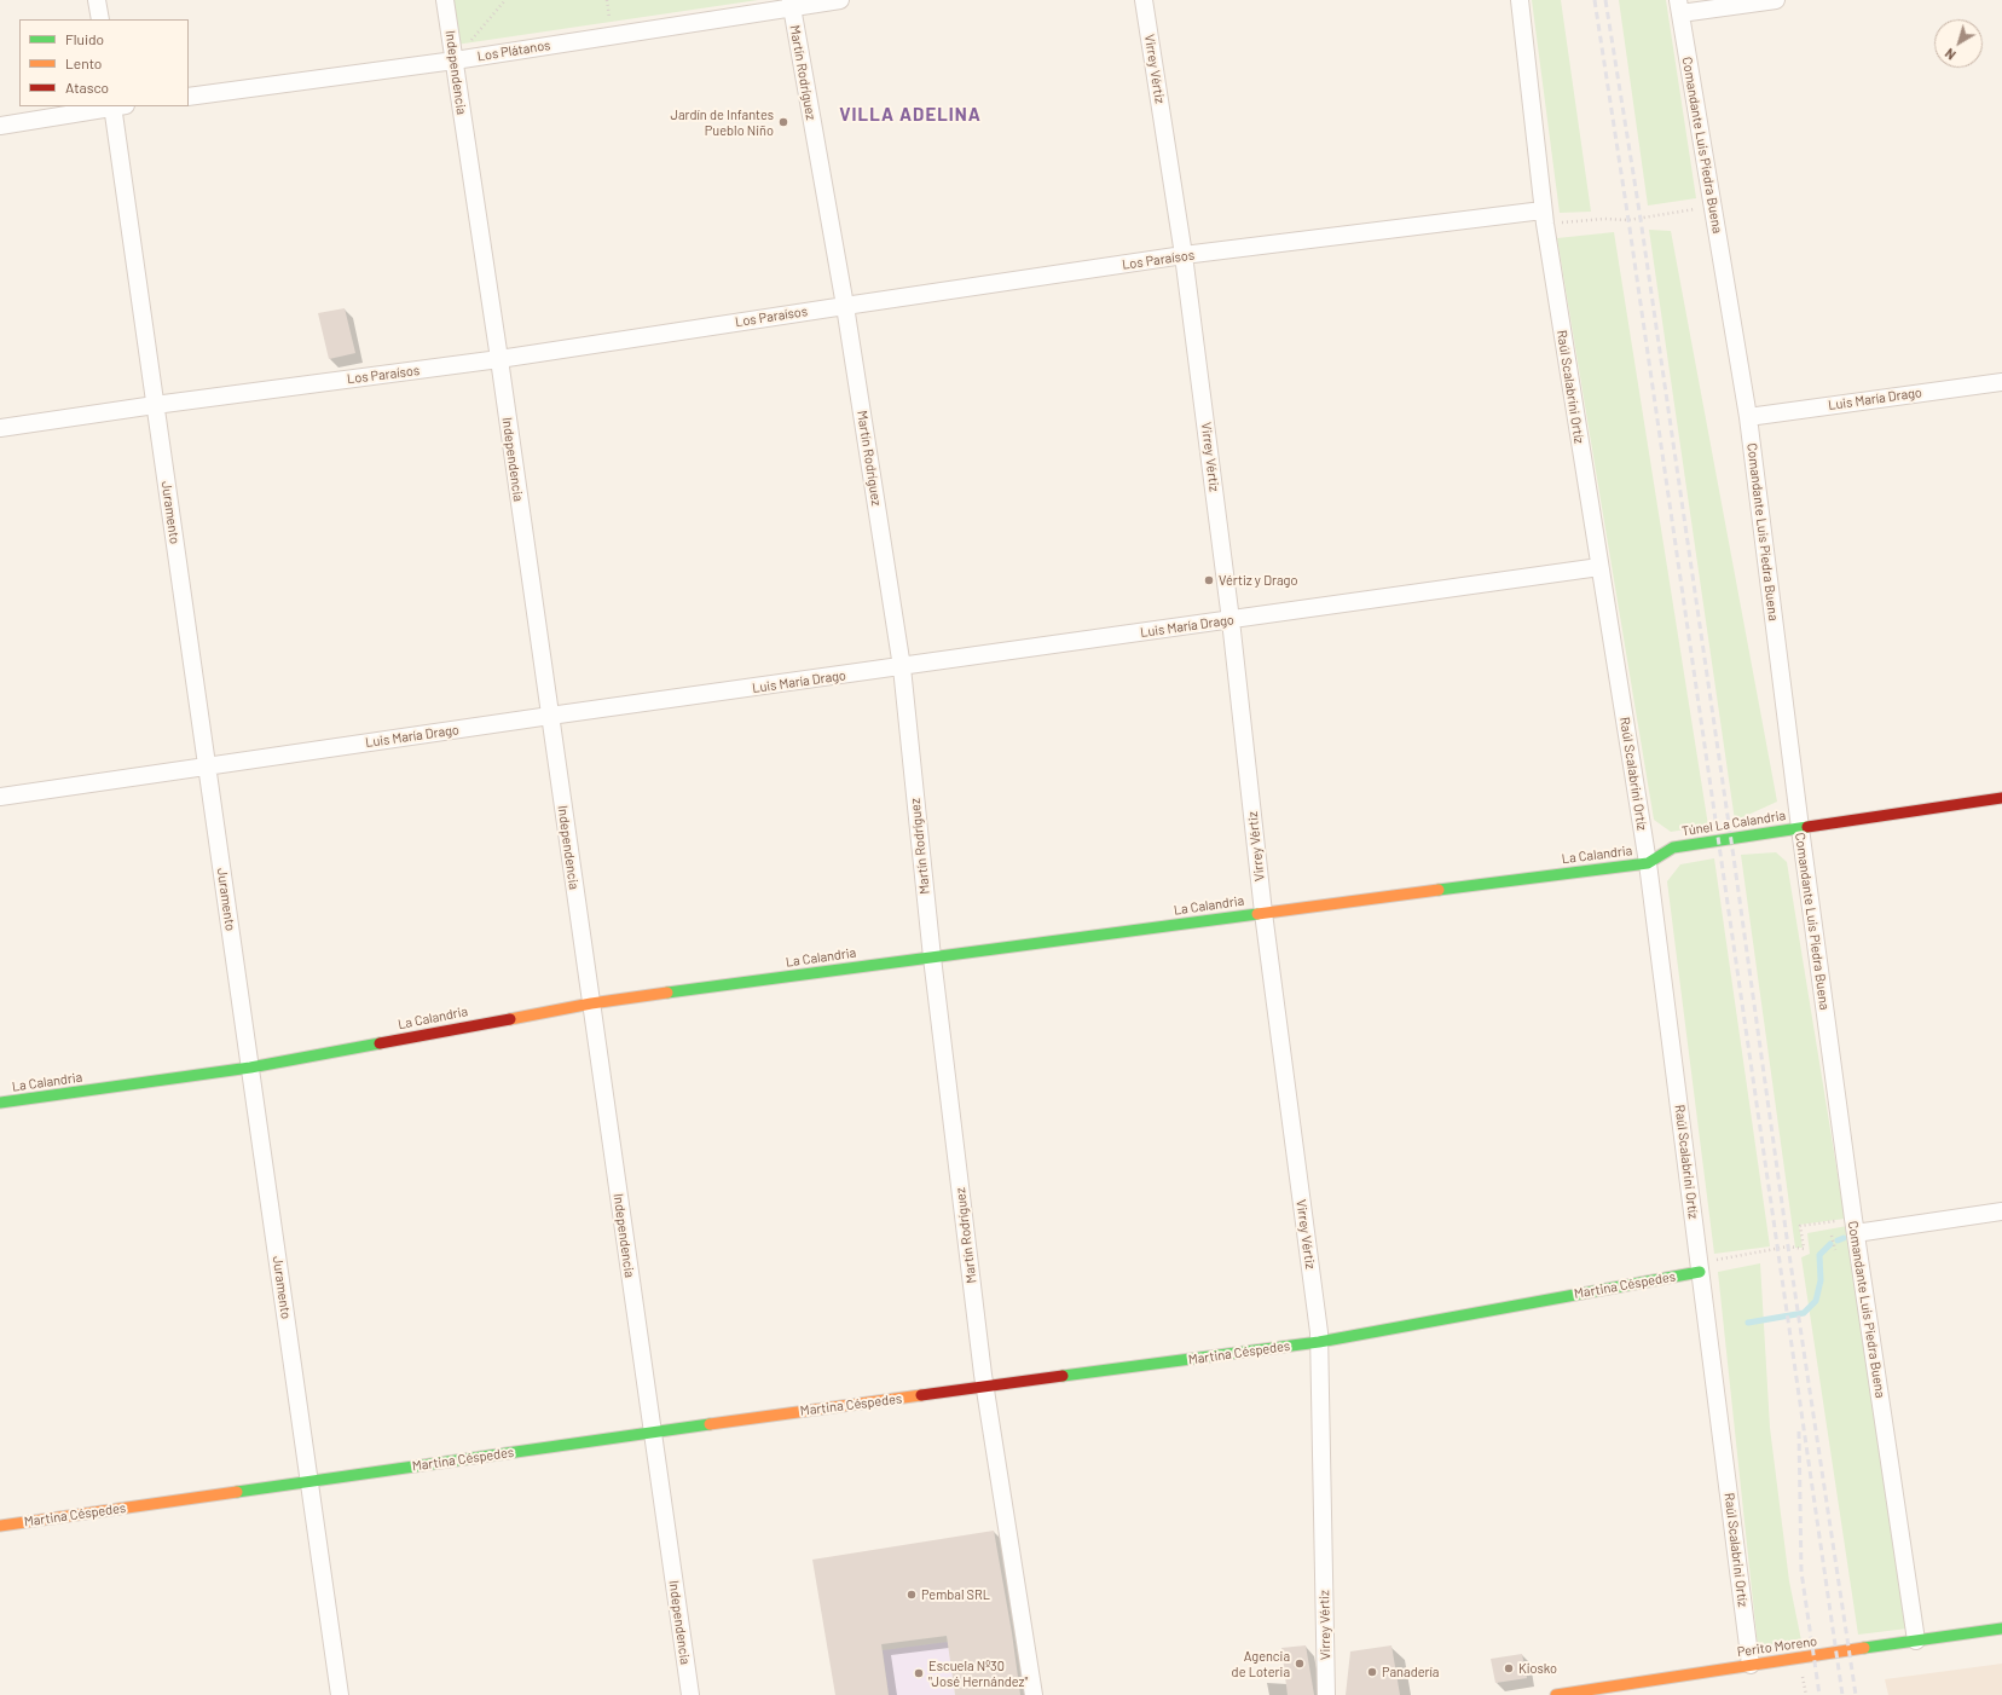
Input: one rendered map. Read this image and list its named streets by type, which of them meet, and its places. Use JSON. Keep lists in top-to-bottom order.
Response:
{
  "streets": {
    "street": [
      "Los Plátanos",
      "Virrey Vértiz",
      "Independencia",
      "Martín Rodríguez",
      "Comandante Luis Piedra Buena",
      "Los Paraísos",
      "Raúl Scalabrini Ortíz",
      "Luis María Drago",
      "Juramento",
      "Túnel La Calandria",
      "La Calandria",
      "Martina Céspedes",
      "Perito Moreno"
    ]
  },
  "crossings": [
    ["Los Plátanos", "Independencia"],
    ["Los Plátanos", "Martín Rodríguez"],
    ["Virrey Vértiz", "Los Paraísos"],
    ["Virrey Vértiz", "Luis María Drago"],
    ["Virrey Vértiz", "La Calandria"],
    ["Virrey Vértiz", "Martina Céspedes"],
    ["Independencia", "Los Paraísos"],
    ["Independencia", "Luis María Drago"],
    ["Independencia", "La Calandria"],
    ["Independencia", "Martina Céspedes"],
    ["Martín Rodríguez", "Los Paraísos"],
    ["Martín Rodríguez", "Luis María Drago"],
    ["Martín Rodríguez", "La Calandria"],
    ["Martín Rodríguez", "Martina Céspedes"],
    ["Comandante Luis Piedra Buena", "Luis María Drago"],
    ["Comandante Luis Piedra Buena", "Túnel La Calandria"],
    ["Comandante Luis Piedra Buena", "Perito Moreno"],
    ["Los Paraísos", "Raúl Scalabrini Ortíz"],
    ["Los Paraísos", "Juramento"],
    ["Raúl Scalabrini Ortíz", "Luis María Drago"],
    ["Raúl Scalabrini Ortíz", "Túnel La Calandria"],
    ["Raúl Scalabrini Ortíz", "La Calandria"],
    ["Raúl Scalabrini Ortíz", "Martina Céspedes"],
    ["Raúl Scalabrini Ortíz", "Perito Moreno"],
    ["Luis María Drago", "Juramento"],
    ["Juramento", "La Calandria"],
    ["Juramento", "Martina Céspedes"],
    ["Túnel La Calandria", "La Calandria"]
  ],
  "districts": ["VILLA ADELINA"],
  "places": [
    "Jardín de Infantes Pueblo Niño",
    "Vértiz y Drago",
    "Pembal SRL",
    "Agencia de Loteria",
    "Kiosko",
    "Panadería",
    "Escuela Nº30 \"José Hernández\""
  ],
  "legend": ["Fluido", "Lento", "Atasco"],
  "north": "bottom left"
}
